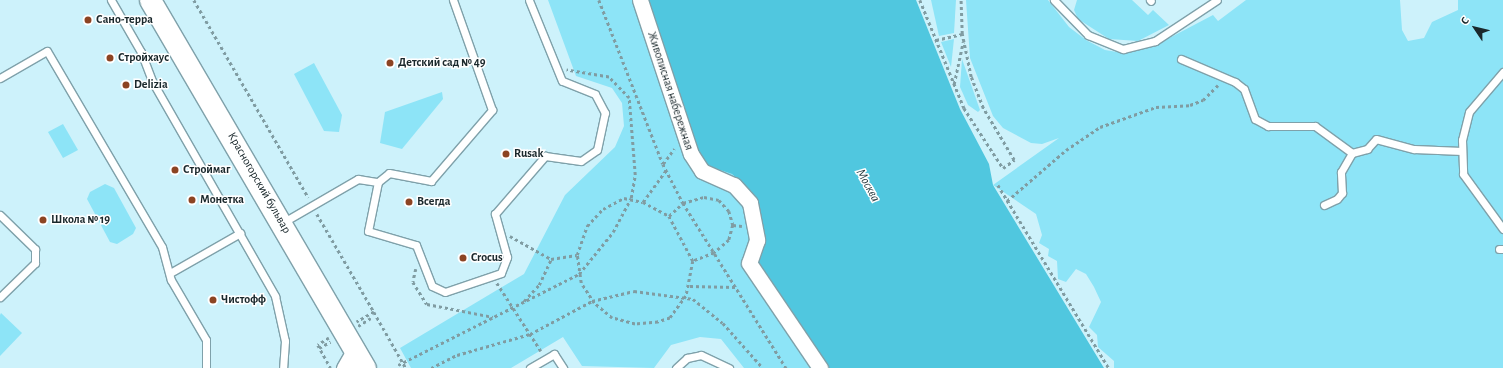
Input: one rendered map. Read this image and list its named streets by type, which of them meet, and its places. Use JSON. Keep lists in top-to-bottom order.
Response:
{
  "streets": {
    "main road": ["Красногорский бульвар"],
    "street": ["Живописная набережная"]
  },
  "water": ["Москва"],
  "places": [
    "Сано-терра",
    "Стройхаус",
    "Детский сад № 49",
    "Delizia",
    "Rusak",
    "Строймаг",
    "Монетка",
    "Всегда",
    "Школа № 19",
    "Crocus",
    "Чистофф"
  ],
  "north": "top left"
}
